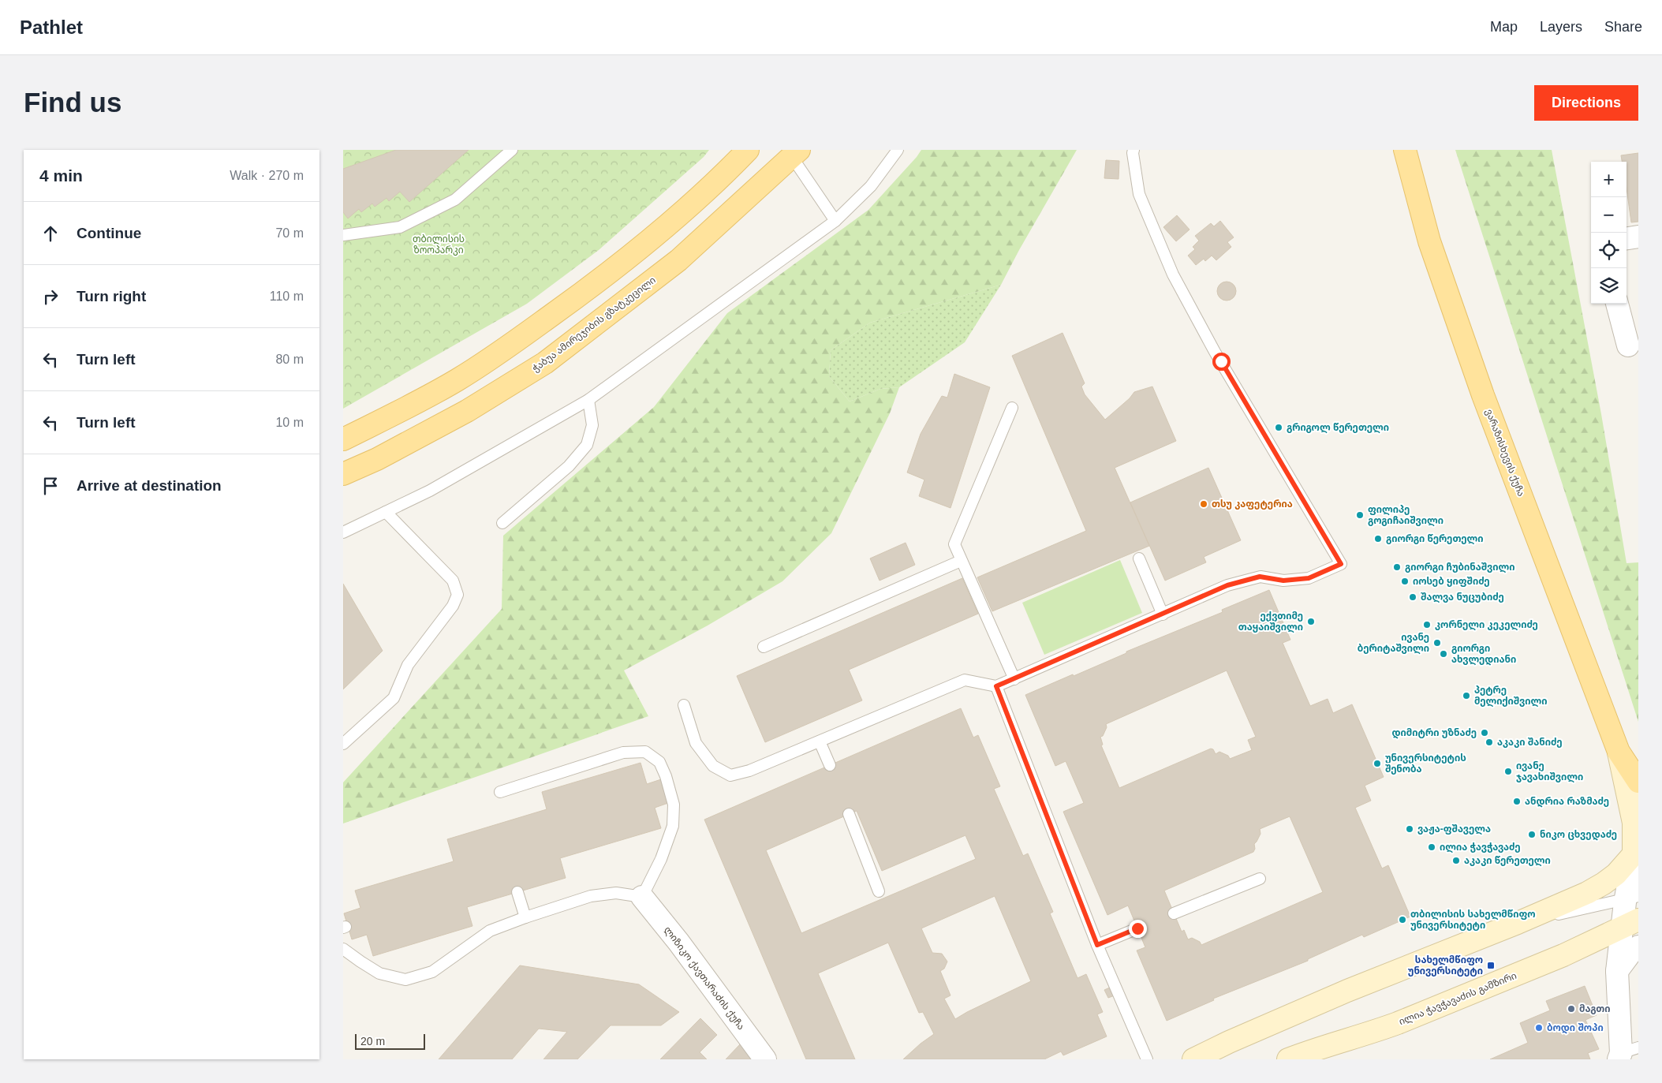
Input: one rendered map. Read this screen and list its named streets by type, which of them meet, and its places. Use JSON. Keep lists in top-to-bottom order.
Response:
{
  "streets": {
    "main road": ["ჭაბუა ამირეჯიბის გზატკეცილი", "ვარაზისხევის ქუჩა", "ილია ჭავჭავაძის გამზირი"],
    "street": ["ლიზიკო ქავთარაძის ქუჩა"]
  },
  "crossings": [
    ["ვარაზისხევის ქუჩა", "ილია ჭავჭავაძის გამზირი"]
  ],
  "parks": ["თბილისის ზოოპარკი"],
  "places": {
    "other": [
      "გრიგოლ წერეთელი",
      "თსუ კაფეტერია",
      "ფილიპე გოგიჩაიშვილი",
      "გიორგი წერეთელი",
      "გიორგი ჩუბინაშვილი",
      "იოსებ ყიფშიძე",
      "შალვა ნუცუბიძე",
      "ექვთიმე თაყაიშვილი",
      "კორნელი კეკელიძე",
      "ივანე ბერიტაშვილი",
      "გიორგი ახვლედიანი",
      "პეტრე მელიქიშვილი",
      "დიმიტრი უზნაძე",
      "აკაკი შანიძე",
      "უნივერსიტეტის შენობა",
      "ივანე ჯავახიშვილი",
      "ანდრია რაზმაძე",
      "ვაჟა-ფშაველა",
      "ნიკო ცხვედაძე",
      "ილია ჭავჭავაძე",
      "აკაკი წერეთელი",
      "თბილისის სახელმწიფო უნივერსიტეტი",
      "მაგთი",
      "ბოდი შოპი"
    ],
    "transit": ["სახელმწიფო უნივერსიტეტი"]
  },
  "scale_bar": "20 m",
  "page": {
    "header": "Pathlet",
    "nav": ["Map", "Layers", "Share"],
    "buttons": "Directions",
    "title": "Find us",
    "heading": ["4 min", "Walk · 270 m"],
    "map_buttons": ["+", "−"],
    "list": [
      ["Continue", "70 m"],
      ["Turn right", "110 m"],
      ["Turn left", "80 m"],
      ["Turn left", "10 m"],
      "Arrive at destination"
    ],
    "scale": "20 m"
  }
}
